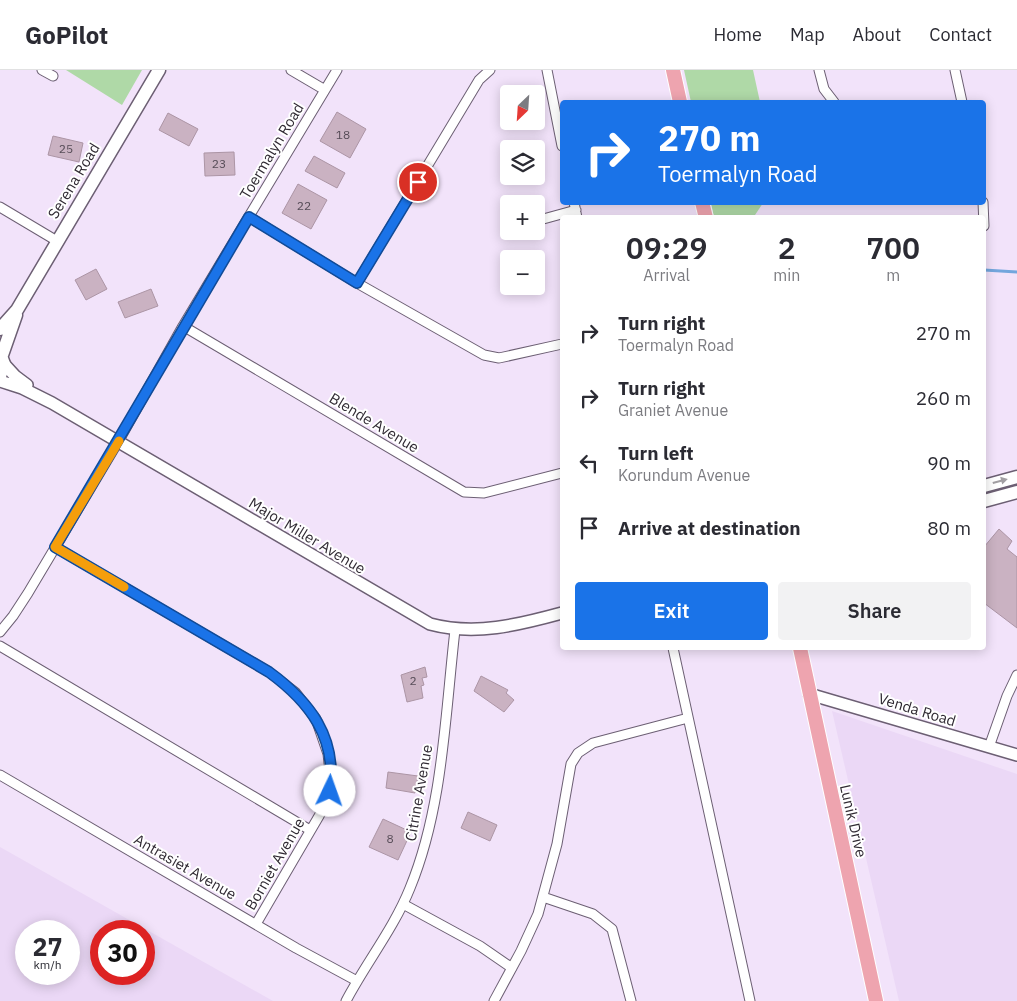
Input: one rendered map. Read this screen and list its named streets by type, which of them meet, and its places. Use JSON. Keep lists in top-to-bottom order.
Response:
{
  "streets": {
    "main road": ["Serena Road", "Lunik Drive"],
    "street": [
      "Toermalyn Road",
      "Blende Avenue",
      "Major Miller Avenue",
      "Venda Road",
      "Citrine Avenue",
      "Borniet Avenue",
      "Antrasiet Avenue"
    ]
  },
  "crossings": [
    ["Toermalyn Road", "Blende Avenue"],
    ["Toermalyn Road", "Major Miller Avenue"],
    ["Toermalyn Road", "Borniet Avenue"],
    ["Serena Road", "Major Miller Avenue"],
    ["Major Miller Avenue", "Citrine Avenue"],
    ["Venda Road", "Lunik Drive"],
    ["Citrine Avenue", "Antrasiet Avenue"],
    ["Borniet Avenue", "Antrasiet Avenue"]
  ],
  "house_numbers": [
    "18",
    "25",
    "23",
    "22",
    "2",
    "8"
  ],
  "north": "bottom left",
  "page": {
    "header": "GoPilot",
    "nav": [
      "Home",
      "Map",
      "About",
      "Contact"
    ],
    "map_buttons": ["+", "−"],
    "turn": ["270 m", "Toermalyn Road"],
    "eta": [
      "09:29",
      "Arrival",
      "2",
      "min",
      "700",
      "m"
    ],
    "list": [
      {
        "name": "Turn right",
        "note": "Toermalyn Road",
        "value": "270 m"
      },
      {
        "name": "Turn right",
        "note": "Graniet Avenue",
        "value": "260 m"
      },
      {
        "name": "Turn left",
        "note": "Korundum Avenue",
        "value": "90 m"
      },
      {
        "name": "Arrive at destination",
        "value": "80 m"
      }
    ],
    "buttons": ["Exit", "Share"],
    "speed": "27 km/h",
    "limit": "30"
  }
}
